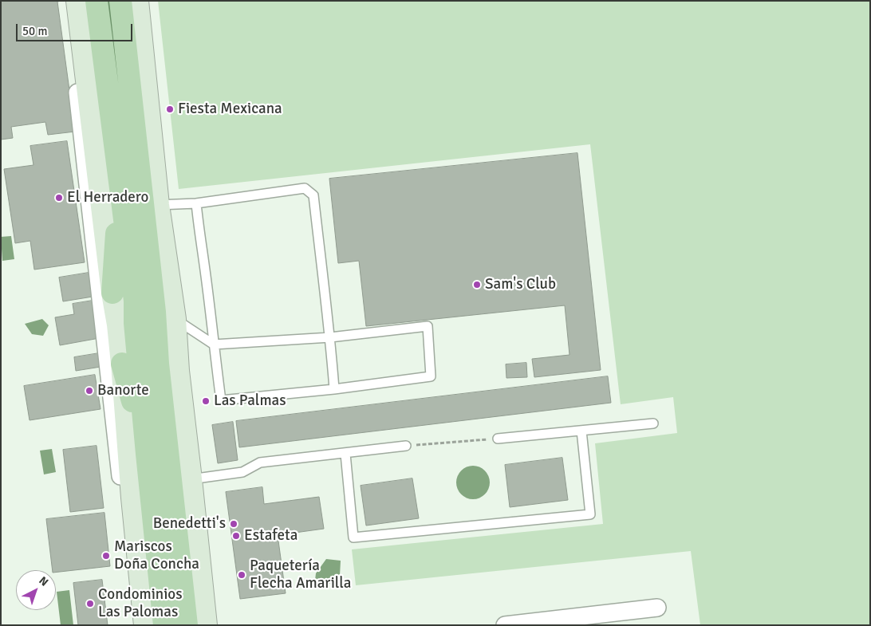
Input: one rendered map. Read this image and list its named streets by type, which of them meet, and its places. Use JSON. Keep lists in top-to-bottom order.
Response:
{
  "places": [
    "Fiesta Mexicana",
    "El Herradero",
    "Sam's Club",
    "Banorte",
    "Las Palmas",
    "Benedetti's",
    "Estafeta",
    "Mariscos Doña Concha",
    "Paquetería Flecha Amarilla",
    "Condominios Las Palomas"
  ],
  "scale_bar": "50 m",
  "north": "top right"
}
